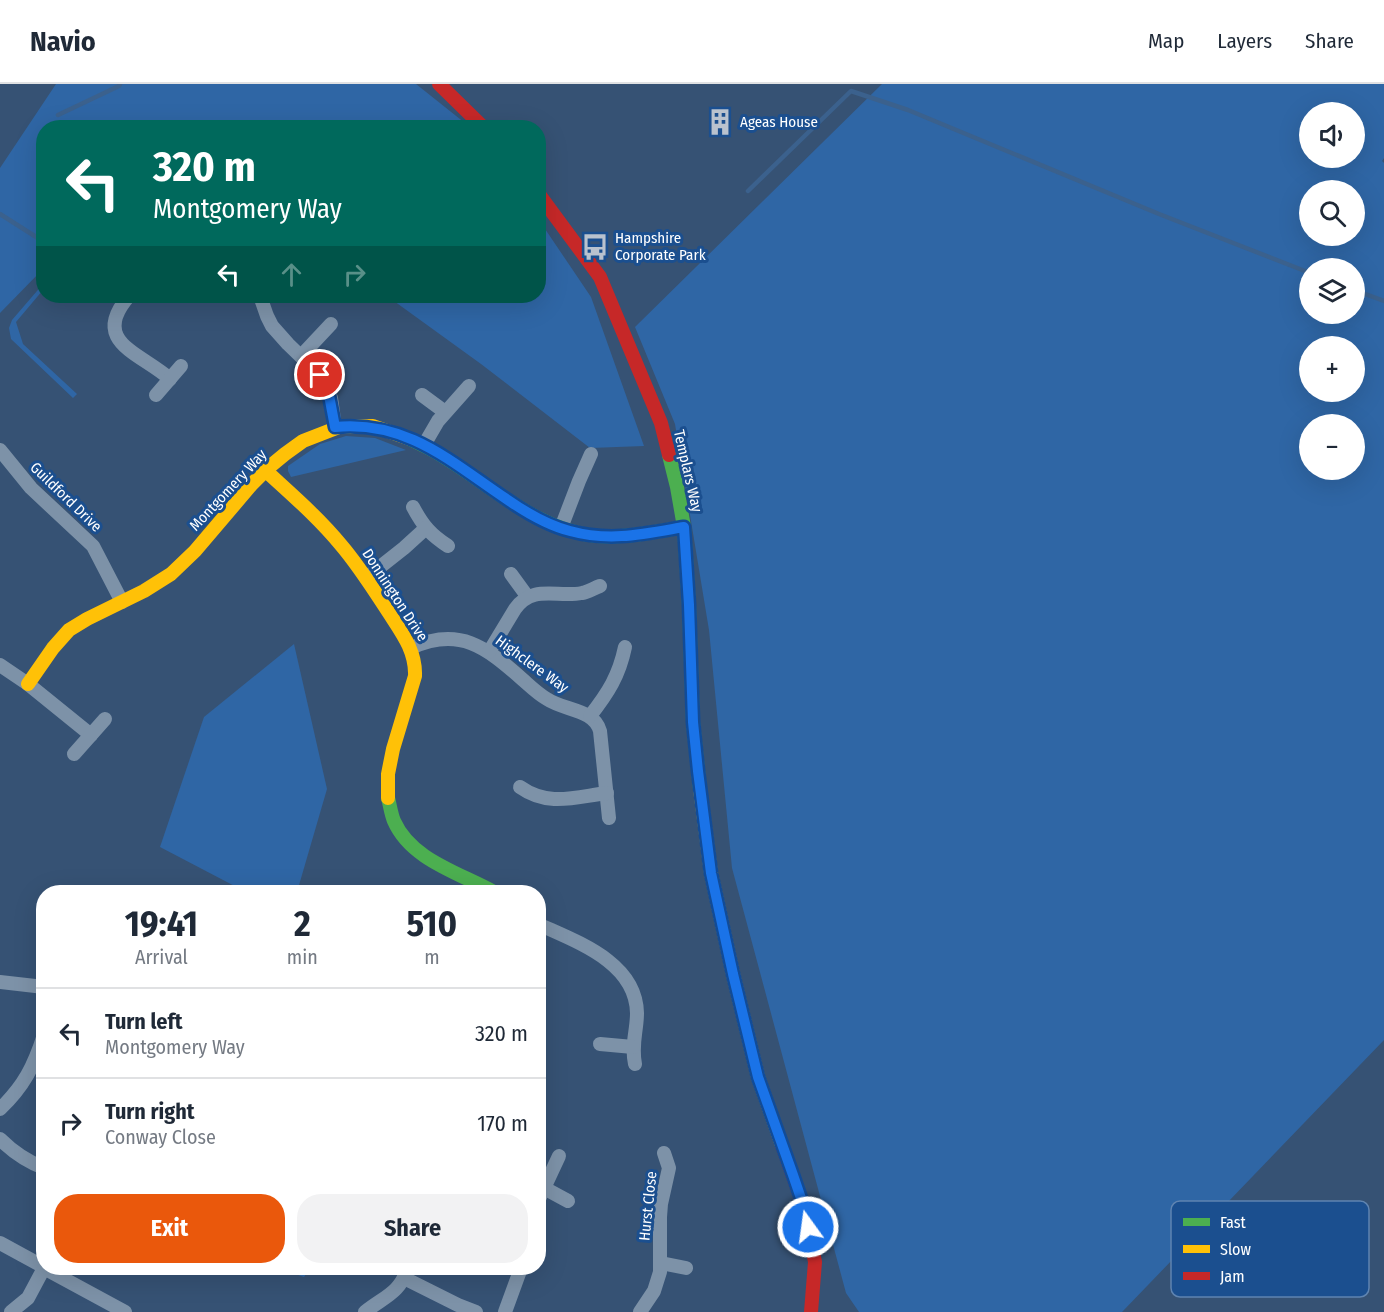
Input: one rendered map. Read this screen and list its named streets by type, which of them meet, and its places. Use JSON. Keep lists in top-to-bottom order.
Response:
{
  "streets": {
    "street": [
      "Templars Way",
      "Montgomery Way",
      "Guildford Drive",
      "Donnington Drive",
      "Highclere Way",
      "Hurst Close"
    ]
  },
  "crossings": [
    ["Templars Way", "Montgomery Way"],
    ["Montgomery Way", "Guildford Drive"],
    ["Montgomery Way", "Donnington Drive"],
    ["Donnington Drive", "Highclere Way"]
  ],
  "places": {
    "building": ["Ageas House"],
    "bus stop": ["Hampshire Corporate Park"]
  },
  "legend": ["Fast", "Slow", "Jam"],
  "page": {
    "header": "Navio",
    "nav": ["Map", "Layers", "Share"],
    "map_buttons": ["+", "−"],
    "turn": ["320 m", "Montgomery Way"],
    "eta": [
      "19:41",
      "Arrival",
      "2",
      "min",
      "510",
      "m"
    ],
    "list": [
      {
        "name": "Turn left",
        "note": "Montgomery Way",
        "value": "320 m"
      },
      {
        "name": "Turn right",
        "note": "Conway Close",
        "value": "170 m"
      }
    ],
    "buttons": ["Exit", "Share"]
  }
}
